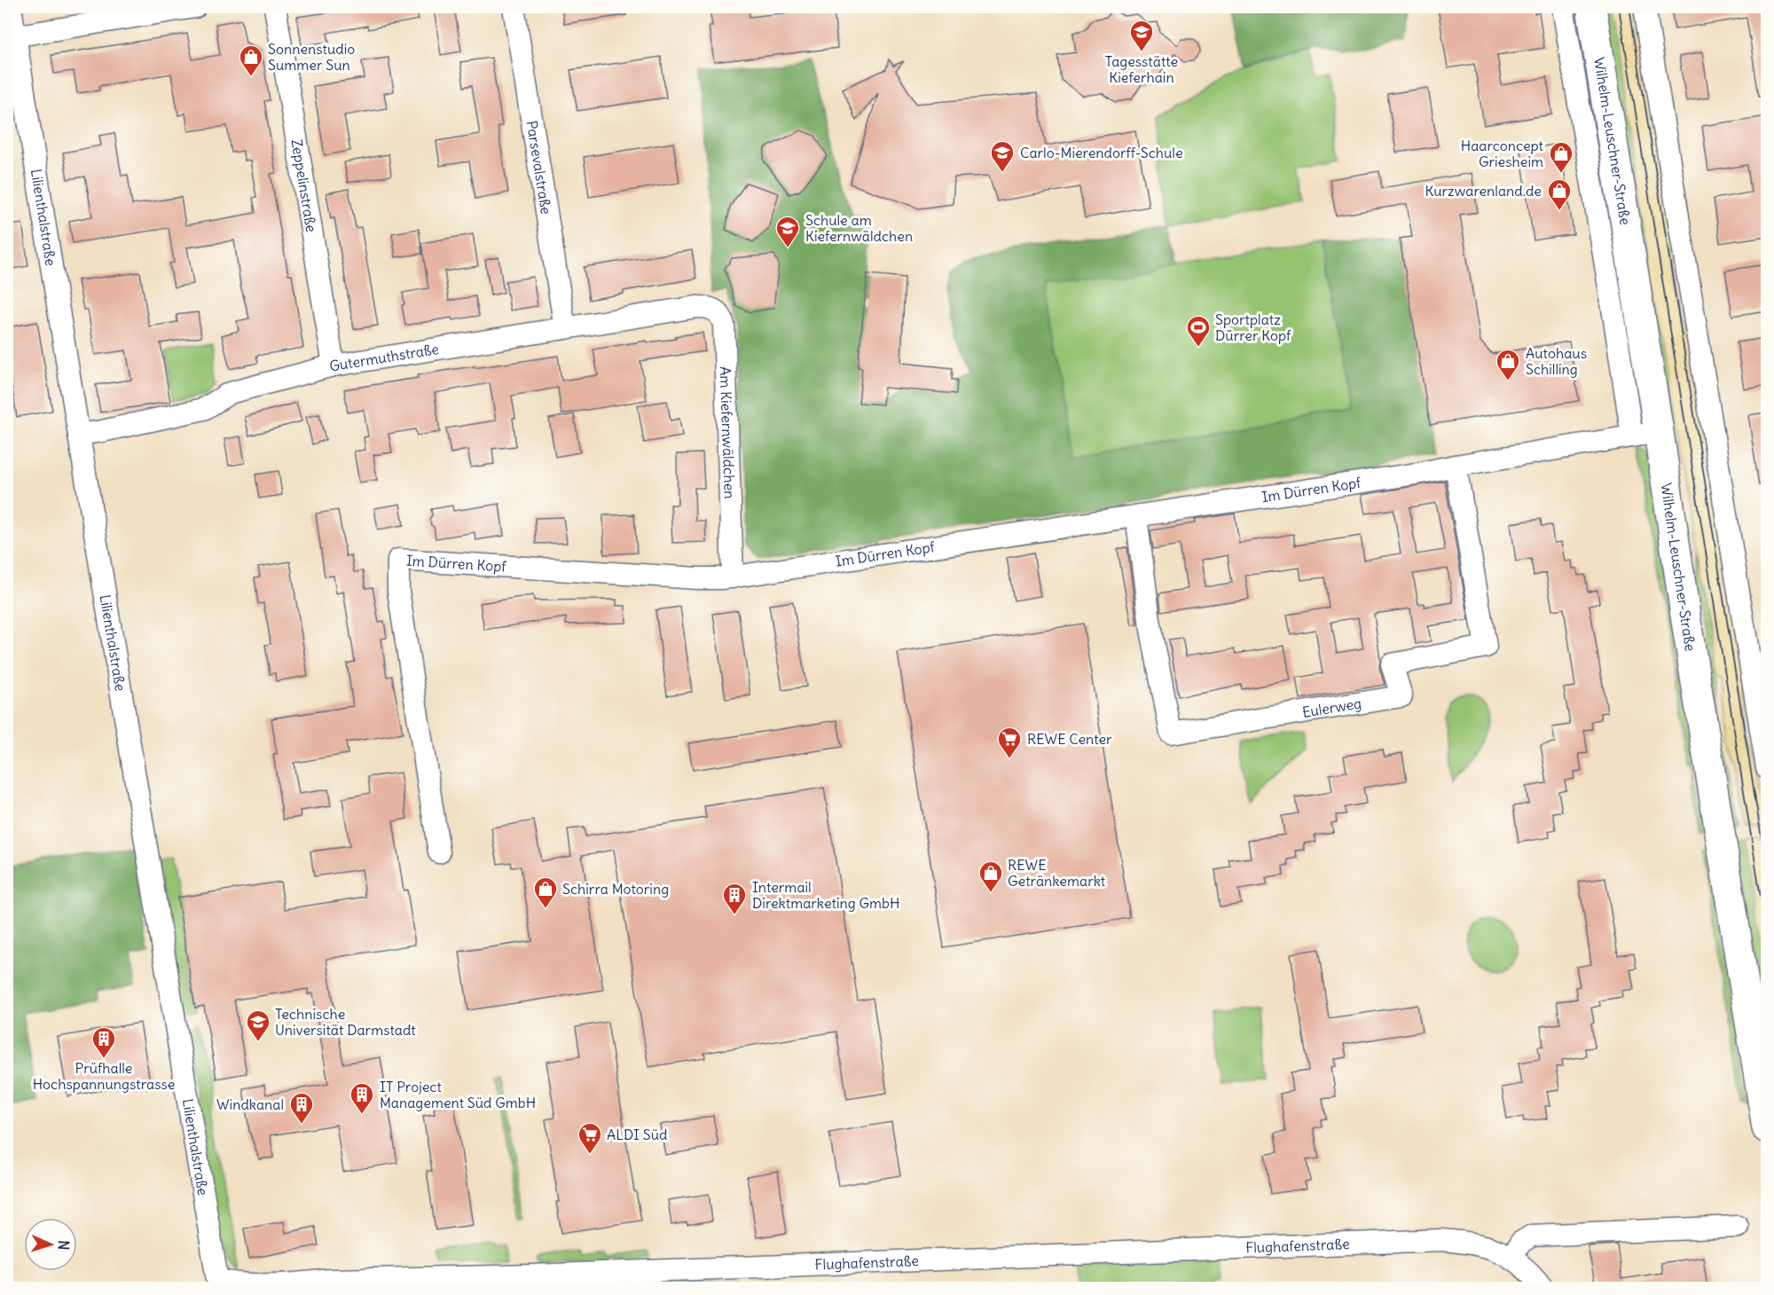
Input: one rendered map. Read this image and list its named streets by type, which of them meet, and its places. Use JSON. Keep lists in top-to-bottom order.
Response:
{
  "streets": {
    "main road": ["Wilhelm-Leuschner-Straße"],
    "street": [
      "Parsevalstraße",
      "Zeppelinstraße",
      "Lilienthalstraße",
      "Gutermuthstraße",
      "Am Kiefernwäldchen",
      "Im Dürren Kopf",
      "Eulerweg",
      "Flughafenstraße"
    ]
  },
  "crossings": [
    ["Wilhelm-Leuschner-Straße", "Im Dürren Kopf"],
    ["Parsevalstraße", "Gutermuthstraße"],
    ["Zeppelinstraße", "Gutermuthstraße"],
    ["Lilienthalstraße", "Gutermuthstraße"],
    ["Lilienthalstraße", "Flughafenstraße"],
    ["Gutermuthstraße", "Am Kiefernwäldchen"],
    ["Am Kiefernwäldchen", "Im Dürren Kopf"],
    ["Im Dürren Kopf", "Eulerweg"]
  ],
  "places": {
    "school or university": [
      "Tagesstätte Kieferhain",
      "Carlo-Mierendorff-Schule",
      "Schule am Kiefernwäldchen",
      "Technische Universität Darmstadt"
    ],
    "shop": [
      "Sonnenstudio Summer Sun",
      "Haarconcept Griesheim",
      "Kurzwarenland.de",
      "Autohaus Schilling",
      "REWE Getränkemarkt",
      "Schirra Motoring"
    ],
    "sports": ["Sportplatz Dürrer Kopf"],
    "supermarket": ["REWE Center", "ALDI Süd"],
    "building": [
      "Intermail Direktmarketing GmbH",
      "Prüfhalle Hochspannungstrasse",
      "IT Project Management Süd GmbH",
      "Windkanal"
    ]
  },
  "north": "right"
}
